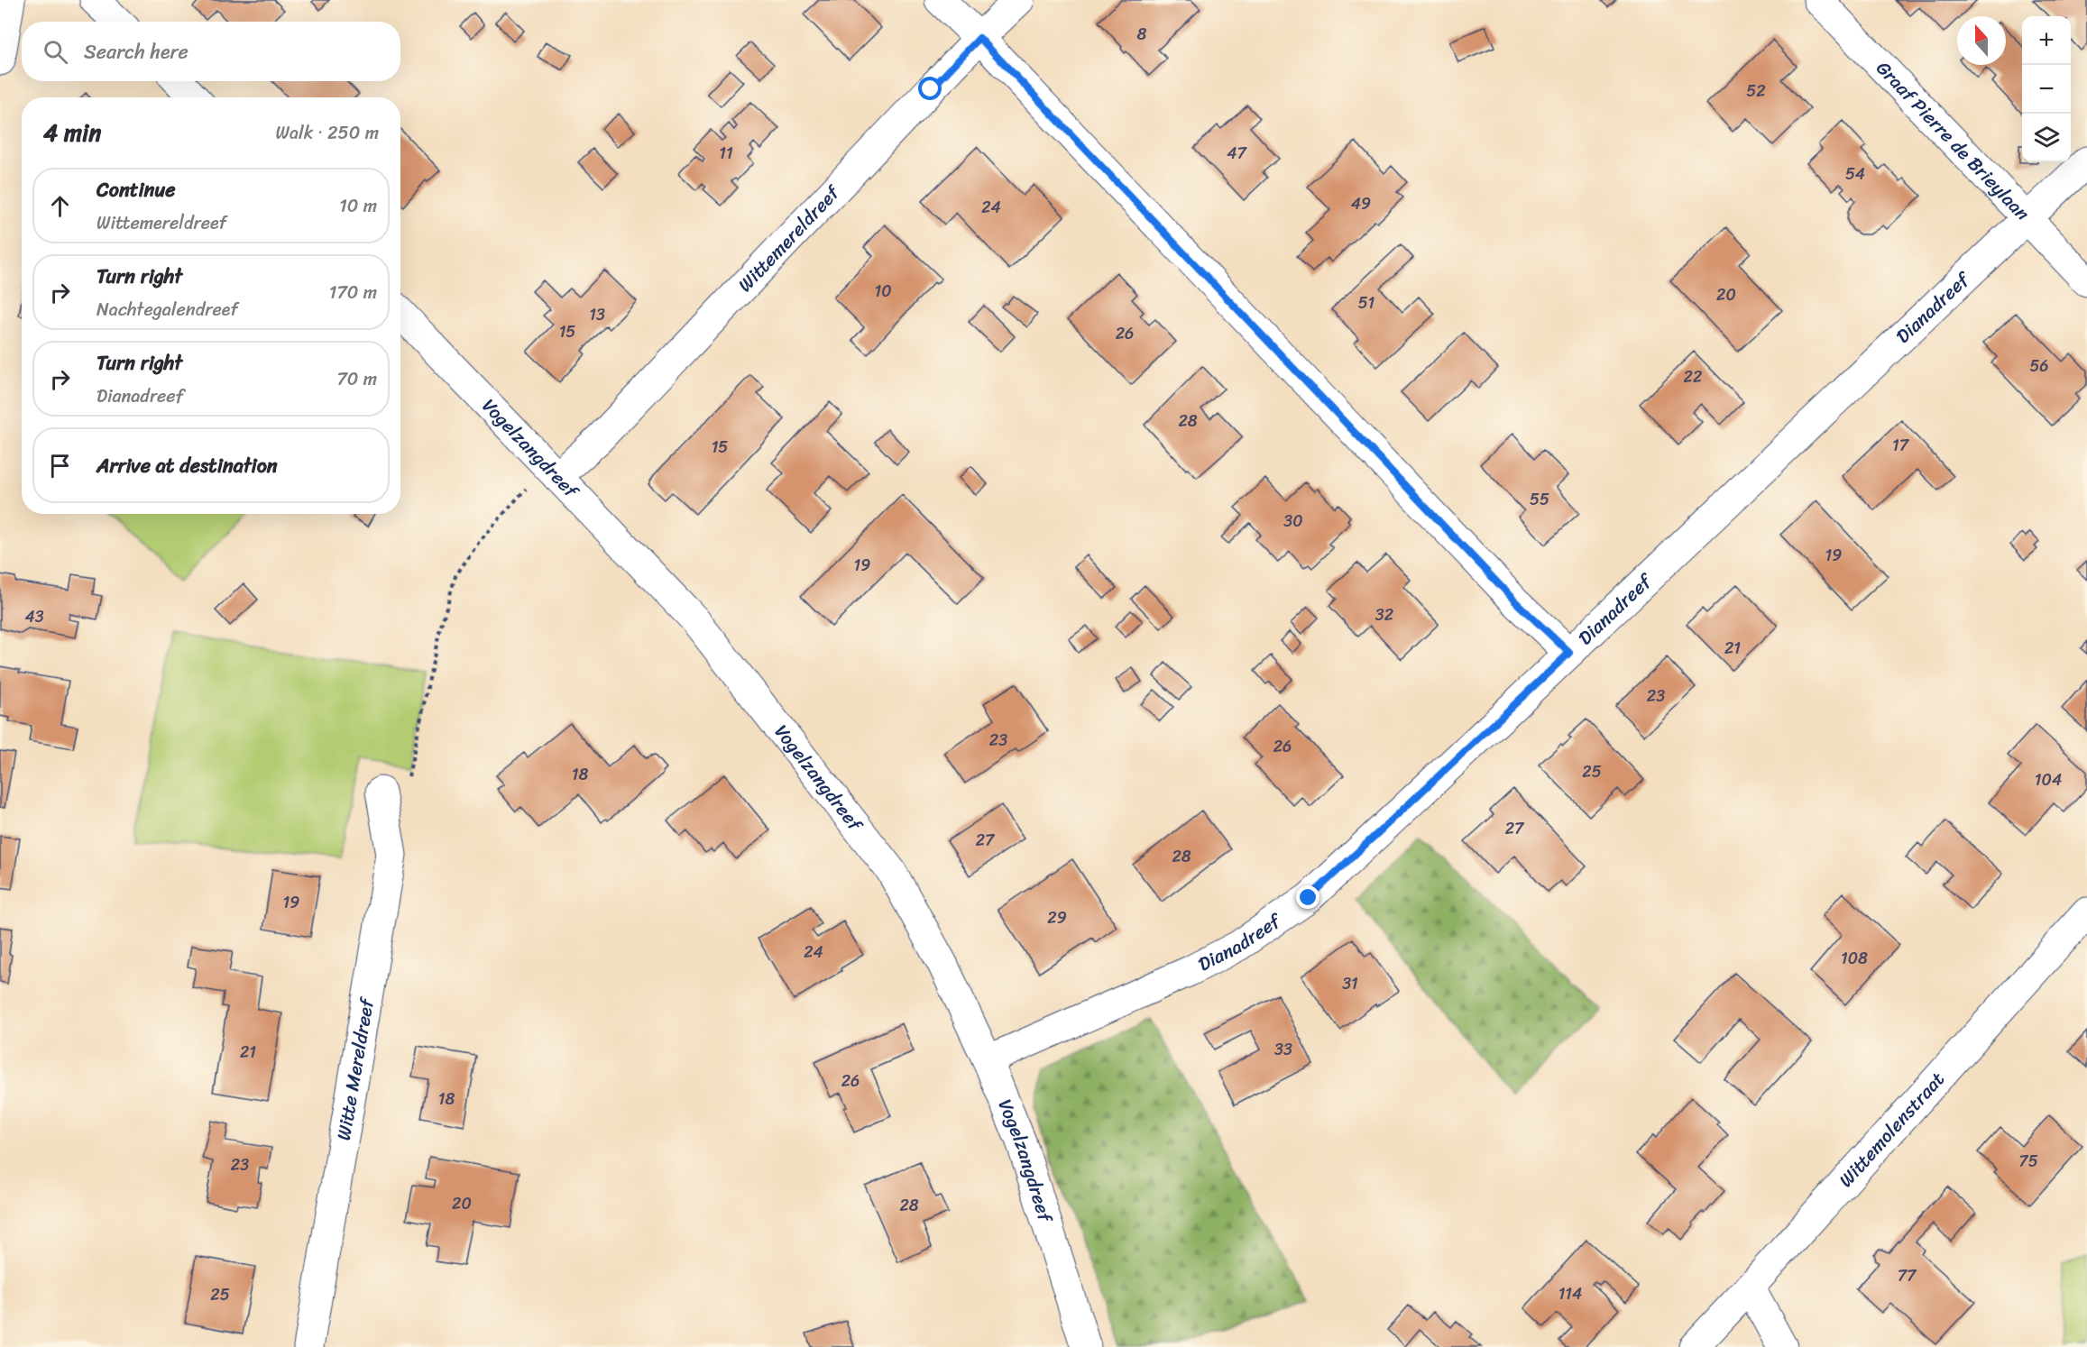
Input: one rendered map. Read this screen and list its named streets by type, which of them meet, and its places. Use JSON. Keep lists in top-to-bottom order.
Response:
{
  "streets": {
    "street": [
      "Graaf Pierre de Brieylaan",
      "Wittemereldreef",
      "Dianadreef",
      "Vogelzangdreef",
      "Witte Mereldreef",
      "Wittemolenstraat"
    ]
  },
  "crossings": [
    ["Graaf Pierre de Brieylaan", "Dianadreef"],
    ["Wittemereldreef", "Vogelzangdreef"],
    ["Dianadreef", "Vogelzangdreef"]
  ],
  "house_numbers": [
    "8",
    "52",
    "11",
    "47",
    "54",
    "49",
    "24",
    "10",
    "20",
    "51",
    "13",
    "15",
    "26",
    "56",
    "22",
    "28",
    "17",
    "15",
    "55",
    "30",
    "19",
    "19",
    "32",
    "43",
    "21",
    "23",
    "23",
    "26",
    "25",
    "18",
    "104",
    "27",
    "27",
    "28",
    "19",
    "29",
    "24",
    "108",
    "31",
    "33",
    "21",
    "26",
    "18",
    "75",
    "23",
    "20",
    "28",
    "77",
    "114",
    "25"
  ],
  "north": "top",
  "page": {
    "map_buttons": ["+", "−"],
    "search": "Search here",
    "heading": ["4 min", "Walk · 250 m"],
    "list": [
      ["Continue", "Wittemereldreef", "10 m"],
      ["Turn right", "Nachtegalendreef", "170 m"],
      ["Turn right", "Dianadreef", "70 m"],
      "Arrive at destination"
    ]
  }
}
